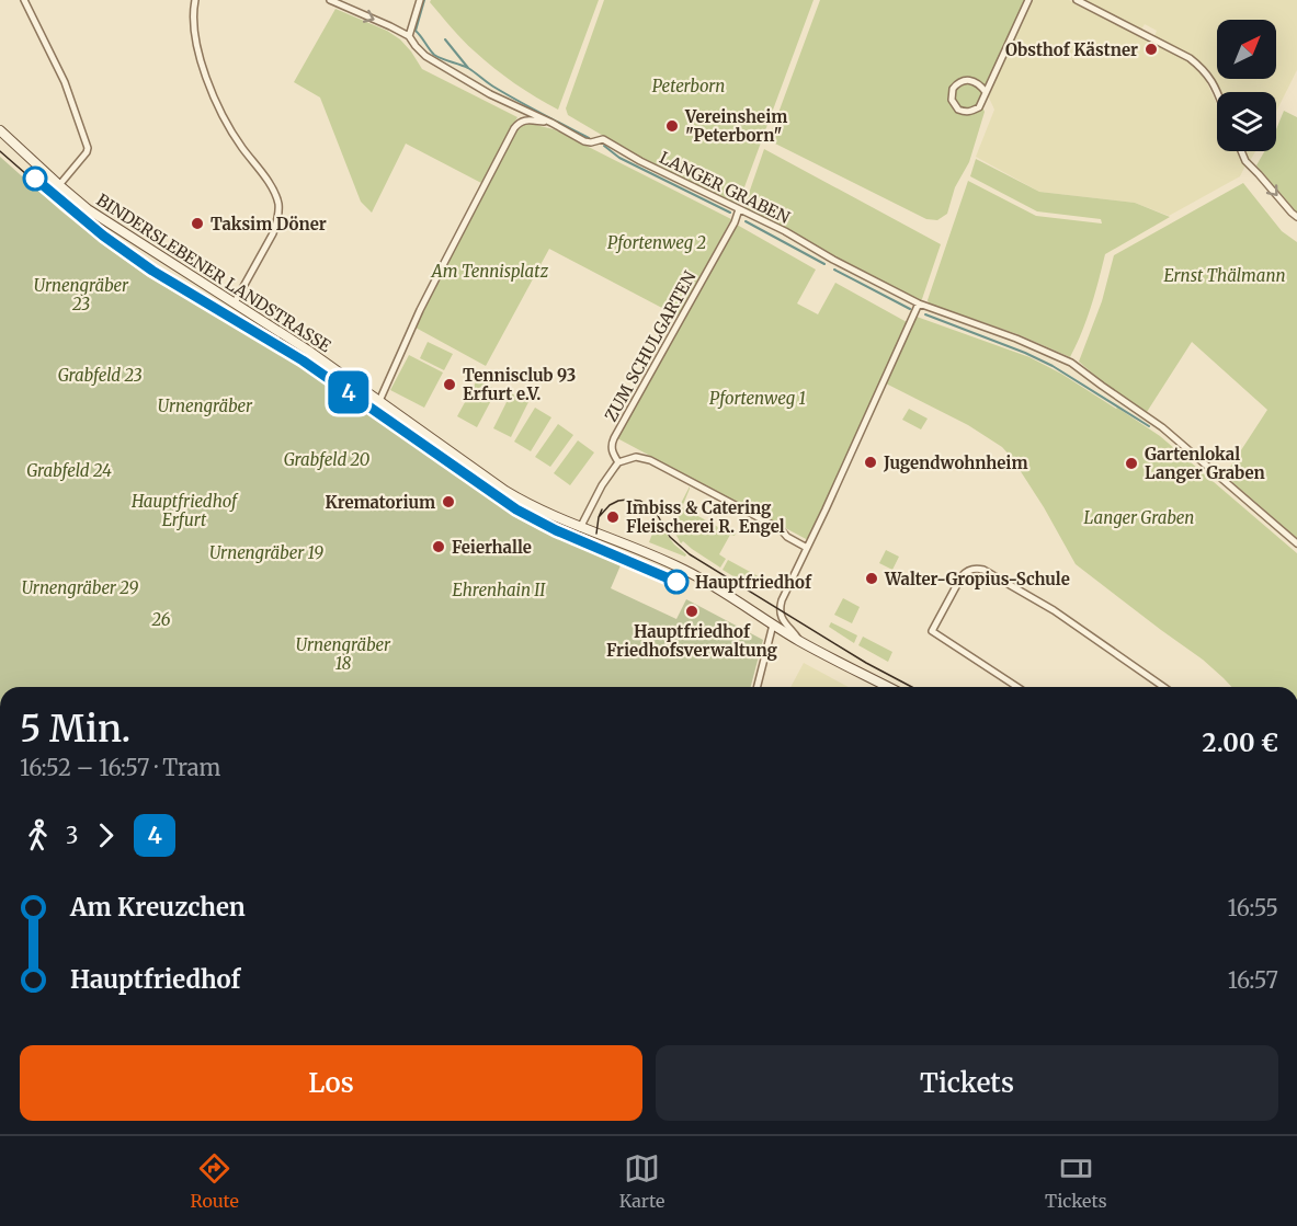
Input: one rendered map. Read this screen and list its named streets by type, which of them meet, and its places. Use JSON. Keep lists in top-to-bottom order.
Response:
{
  "streets": {
    "main road": ["BINDERSLEBENER LANDSTRASSE"],
    "street": ["LANGER GRABEN", "ZUM SCHULGARTEN"]
  },
  "crossings": [
    ["LANGER GRABEN", "ZUM SCHULGARTEN"]
  ],
  "parks": [
    "Peterborn",
    "Pfortenweg 2",
    "Am Tennisplatz",
    "Ernst Thälmann",
    "Urnengräber 23",
    "Grabfeld 23",
    "Pfortenweg 1",
    "Urnengräber",
    "Grabfeld 20",
    "Grabfeld 24",
    "Hauptfriedhof Erfurt",
    "Langer Graben",
    "Urnengräber 19",
    "Urnengräber 29",
    "Ehrenhain II",
    "26",
    "Urnengräber 18"
  ],
  "places": [
    "Obsthof Kästner",
    "Vereinsheim \"Peterborn\"",
    "Taksim Döner",
    "Tennisclub 93 Erfurt e.V.",
    "Jugendwohnheim",
    "Gartenlokal Langer Graben",
    "Krematorium",
    "Imbiss & Catering Fleischerei R. Engel",
    "Feierhalle",
    "Walter-Gropius-Schule",
    "Hauptfriedhof",
    "Hauptfriedhof Friedhofsverwaltung"
  ],
  "lines": ["tram line 4"],
  "north": "top right",
  "page": {
    "on_map": "4",
    "heading": ["5 Min.", "16:52 – 16:57 · Tram", "2.00 €"],
    "legs": ["3", "4"],
    "list": [
      {
        "name": "Am Kreuzchen",
        "value": "16:55"
      },
      {
        "name": "Hauptfriedhof",
        "value": "16:57"
      }
    ],
    "buttons": ["Los", "Tickets"],
    "tabs": ["Route", "Karte", "Tickets"]
  }
}
